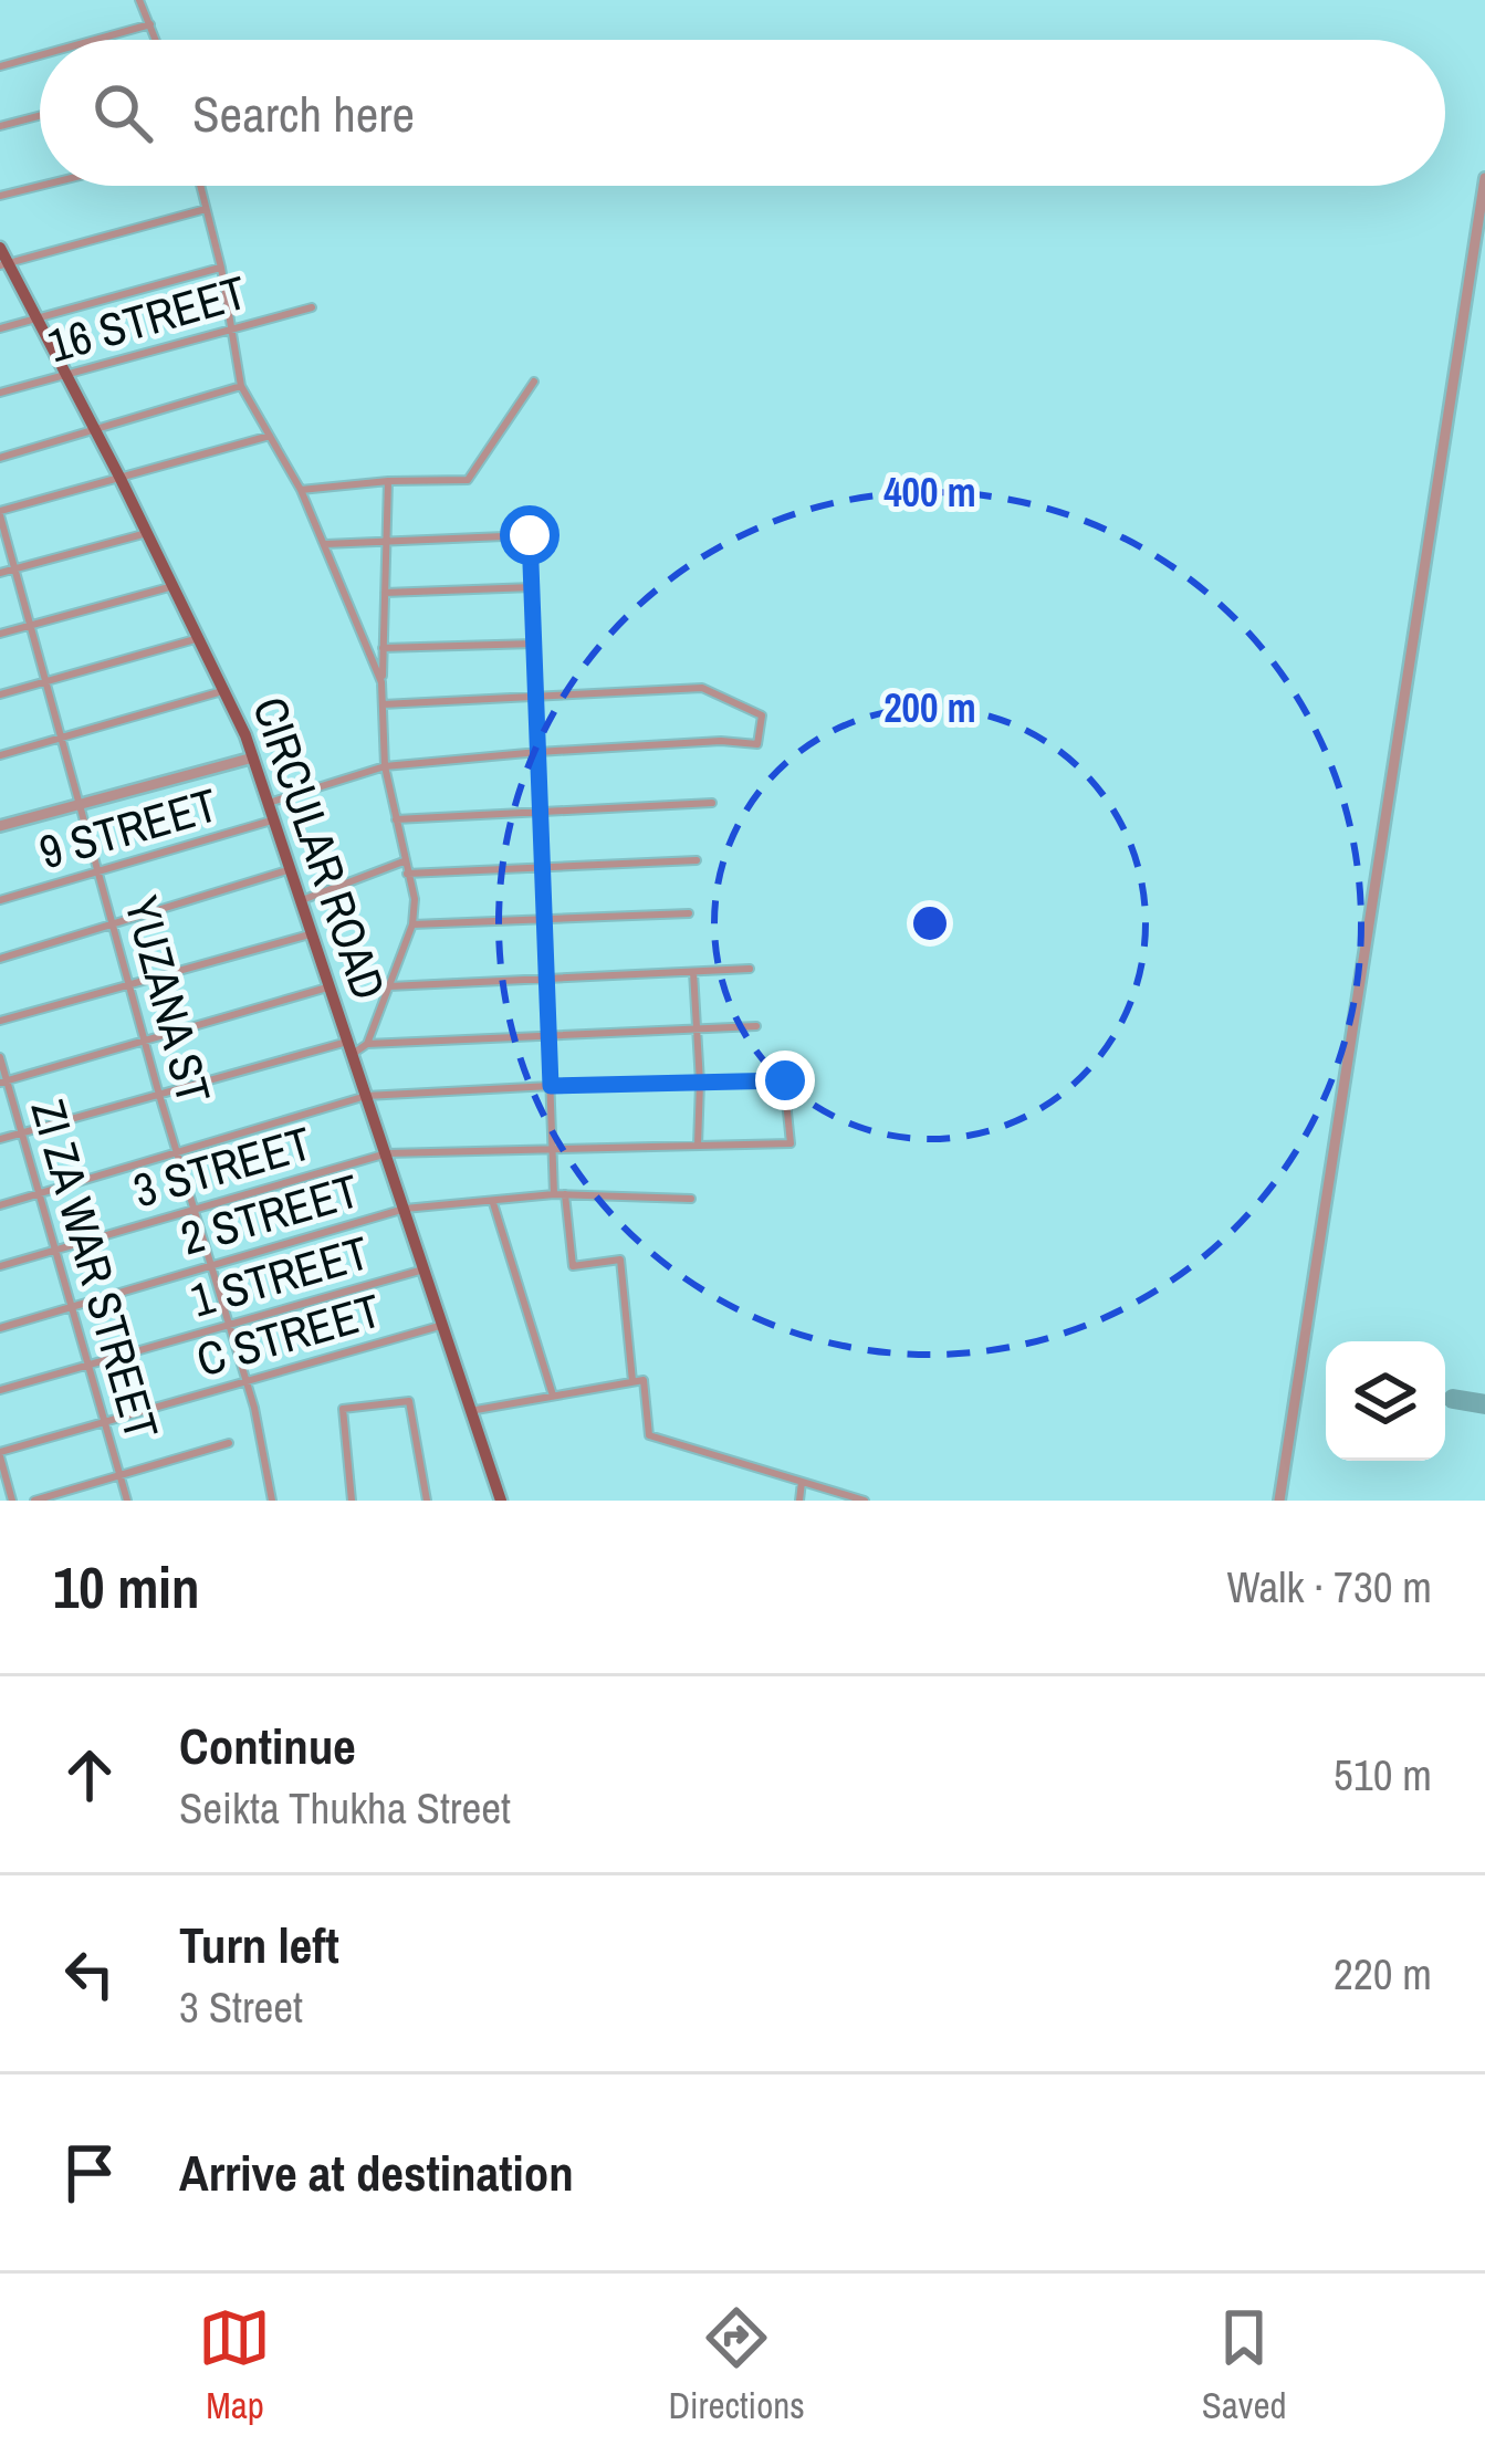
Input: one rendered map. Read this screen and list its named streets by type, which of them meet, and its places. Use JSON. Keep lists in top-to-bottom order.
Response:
{
  "streets": {
    "main road": ["CIRCULAR ROAD"],
    "street": [
      "16 STREET",
      "9 STREET",
      "YUZANA ST",
      "3 STREET",
      "2 STREET",
      "ZI ZA WAR STREET",
      "1 STREET",
      "C STREET"
    ]
  },
  "crossings": [
    ["16 STREET", "CIRCULAR ROAD"],
    ["9 STREET", "CIRCULAR ROAD"],
    ["9 STREET", "YUZANA ST"],
    ["CIRCULAR ROAD", "3 STREET"],
    ["CIRCULAR ROAD", "2 STREET"],
    ["CIRCULAR ROAD", "1 STREET"],
    ["CIRCULAR ROAD", "C STREET"],
    ["YUZANA ST", "3 STREET"],
    ["YUZANA ST", "2 STREET"],
    ["YUZANA ST", "1 STREET"],
    ["YUZANA ST", "C STREET"],
    ["3 STREET", "2 STREET"],
    ["3 STREET", "ZI ZA WAR STREET"],
    ["2 STREET", "ZI ZA WAR STREET"],
    ["2 STREET", "1 STREET"],
    ["ZI ZA WAR STREET", "1 STREET"],
    ["ZI ZA WAR STREET", "C STREET"]
  ],
  "page": {
    "search": "Search here",
    "heading": ["10 min", "Walk · 730 m"],
    "list": [
      ["Continue", "Seikta Thukha Street", "510 m"],
      ["Turn left", "3 Street", "220 m"],
      "Arrive at destination"
    ],
    "nav": ["Map", "Directions", "Saved"]
  },
  "rings": ["400 m", "200 m"]
}
